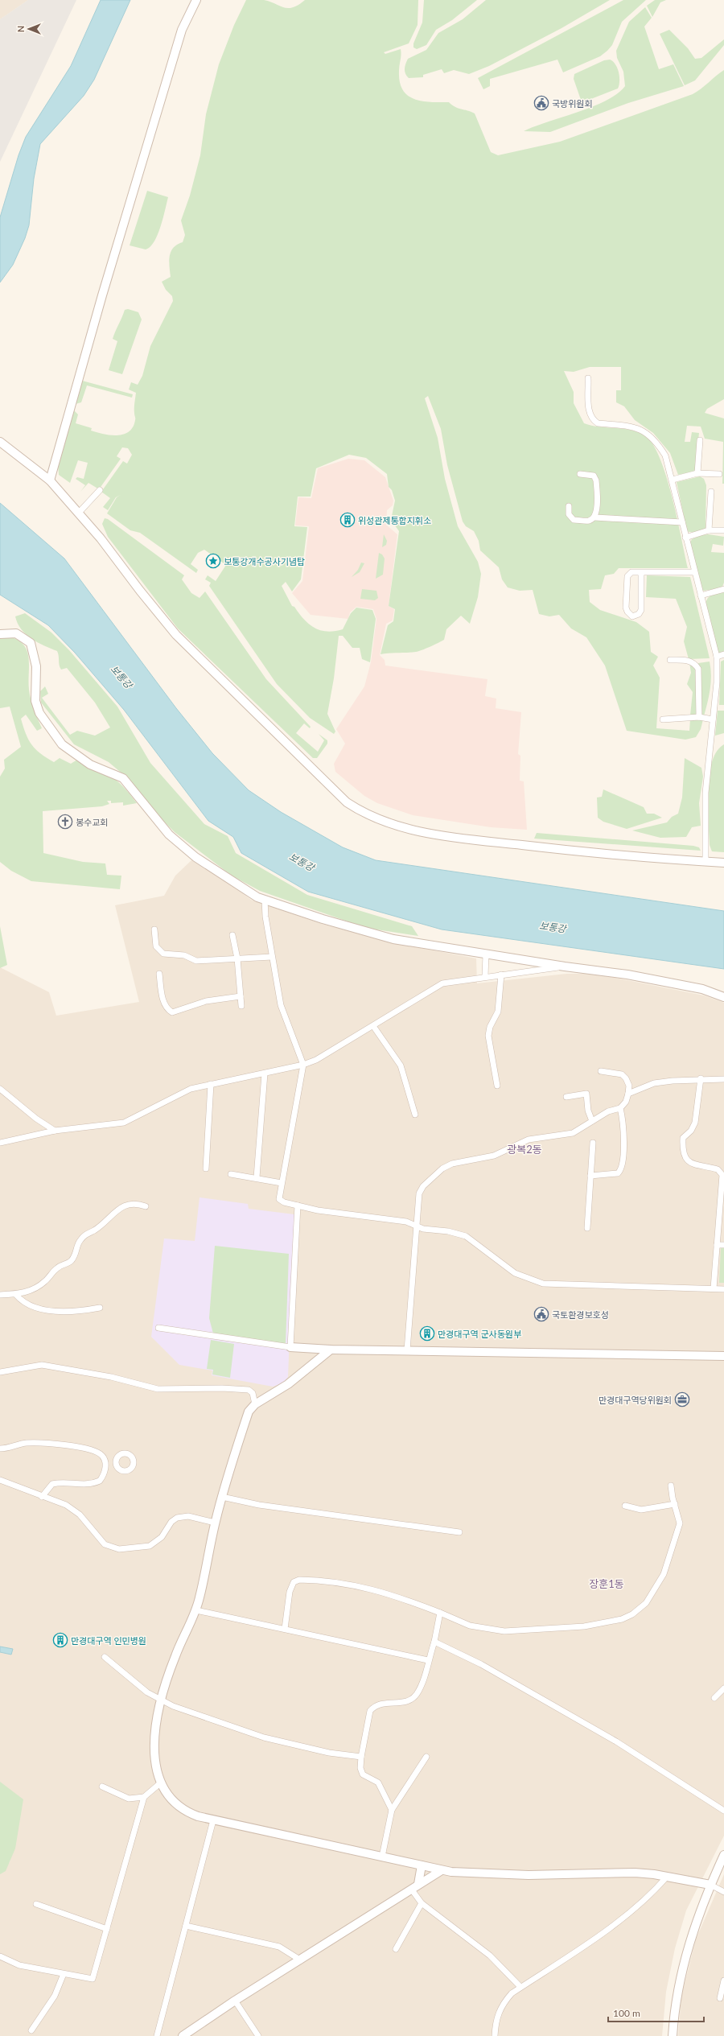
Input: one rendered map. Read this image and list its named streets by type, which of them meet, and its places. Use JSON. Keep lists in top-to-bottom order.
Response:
{
  "districts": ["광복2동", "장훈1동"],
  "water": ["보통강"],
  "places": {
    "public building": ["국방위원회", "국토환경보호성"],
    "building": ["위성관제통합지휘소", "만경대구역 군사동원부", "만경대구역 인민병원"],
    "place": ["보통강개수공사기념탑"],
    "church": ["봉수교회"],
    "office": ["만경대구역당위원회"]
  },
  "scale_bar": "100 m",
  "north": "left"
}
